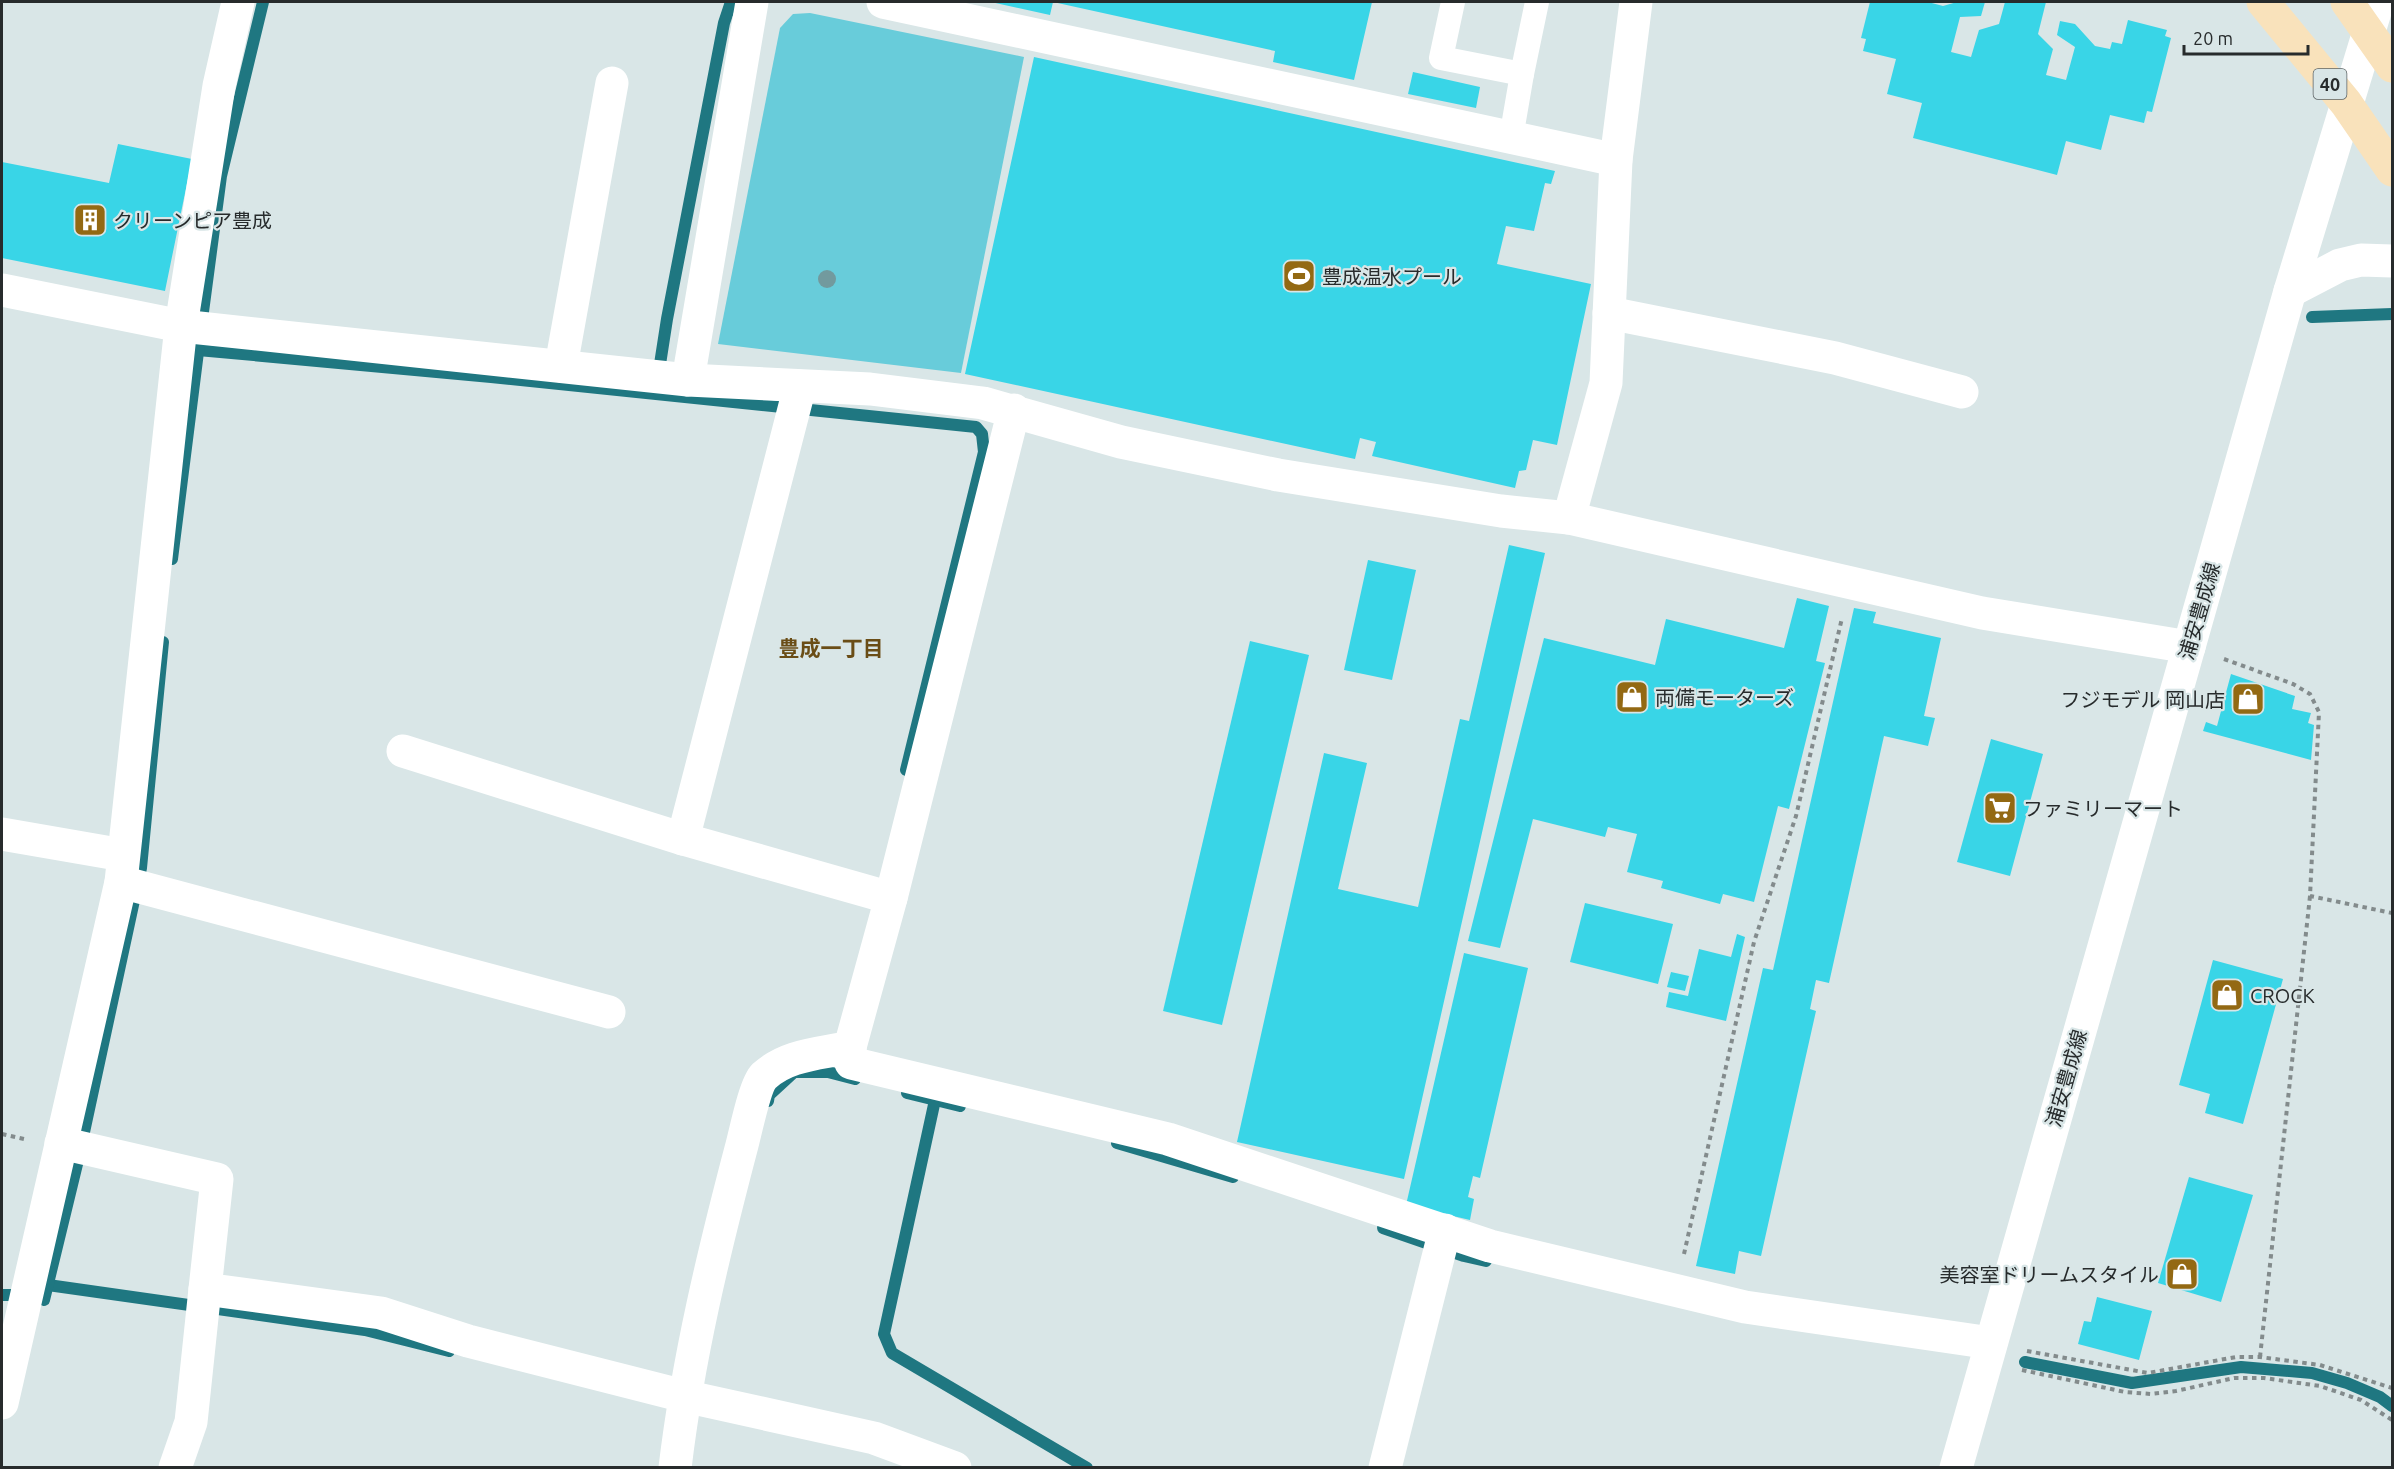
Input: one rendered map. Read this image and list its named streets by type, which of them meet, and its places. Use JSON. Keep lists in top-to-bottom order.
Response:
{
  "streets": {
    "main road": ["40"],
    "street": ["浦安豊成線"]
  },
  "crossings": [
    ["40", "浦安豊成線"]
  ],
  "districts": ["豊成一丁目"],
  "places": {
    "building": ["クリーンピア豊成"],
    "sports": ["豊成温水プール"],
    "shop": [
      "両備モーターズ",
      "フジモデル 岡山店",
      "CROCK",
      "美容室ドリームスタイル"
    ],
    "supermarket": ["ファミリーマート"]
  },
  "scale_bar": "20 m"
}
